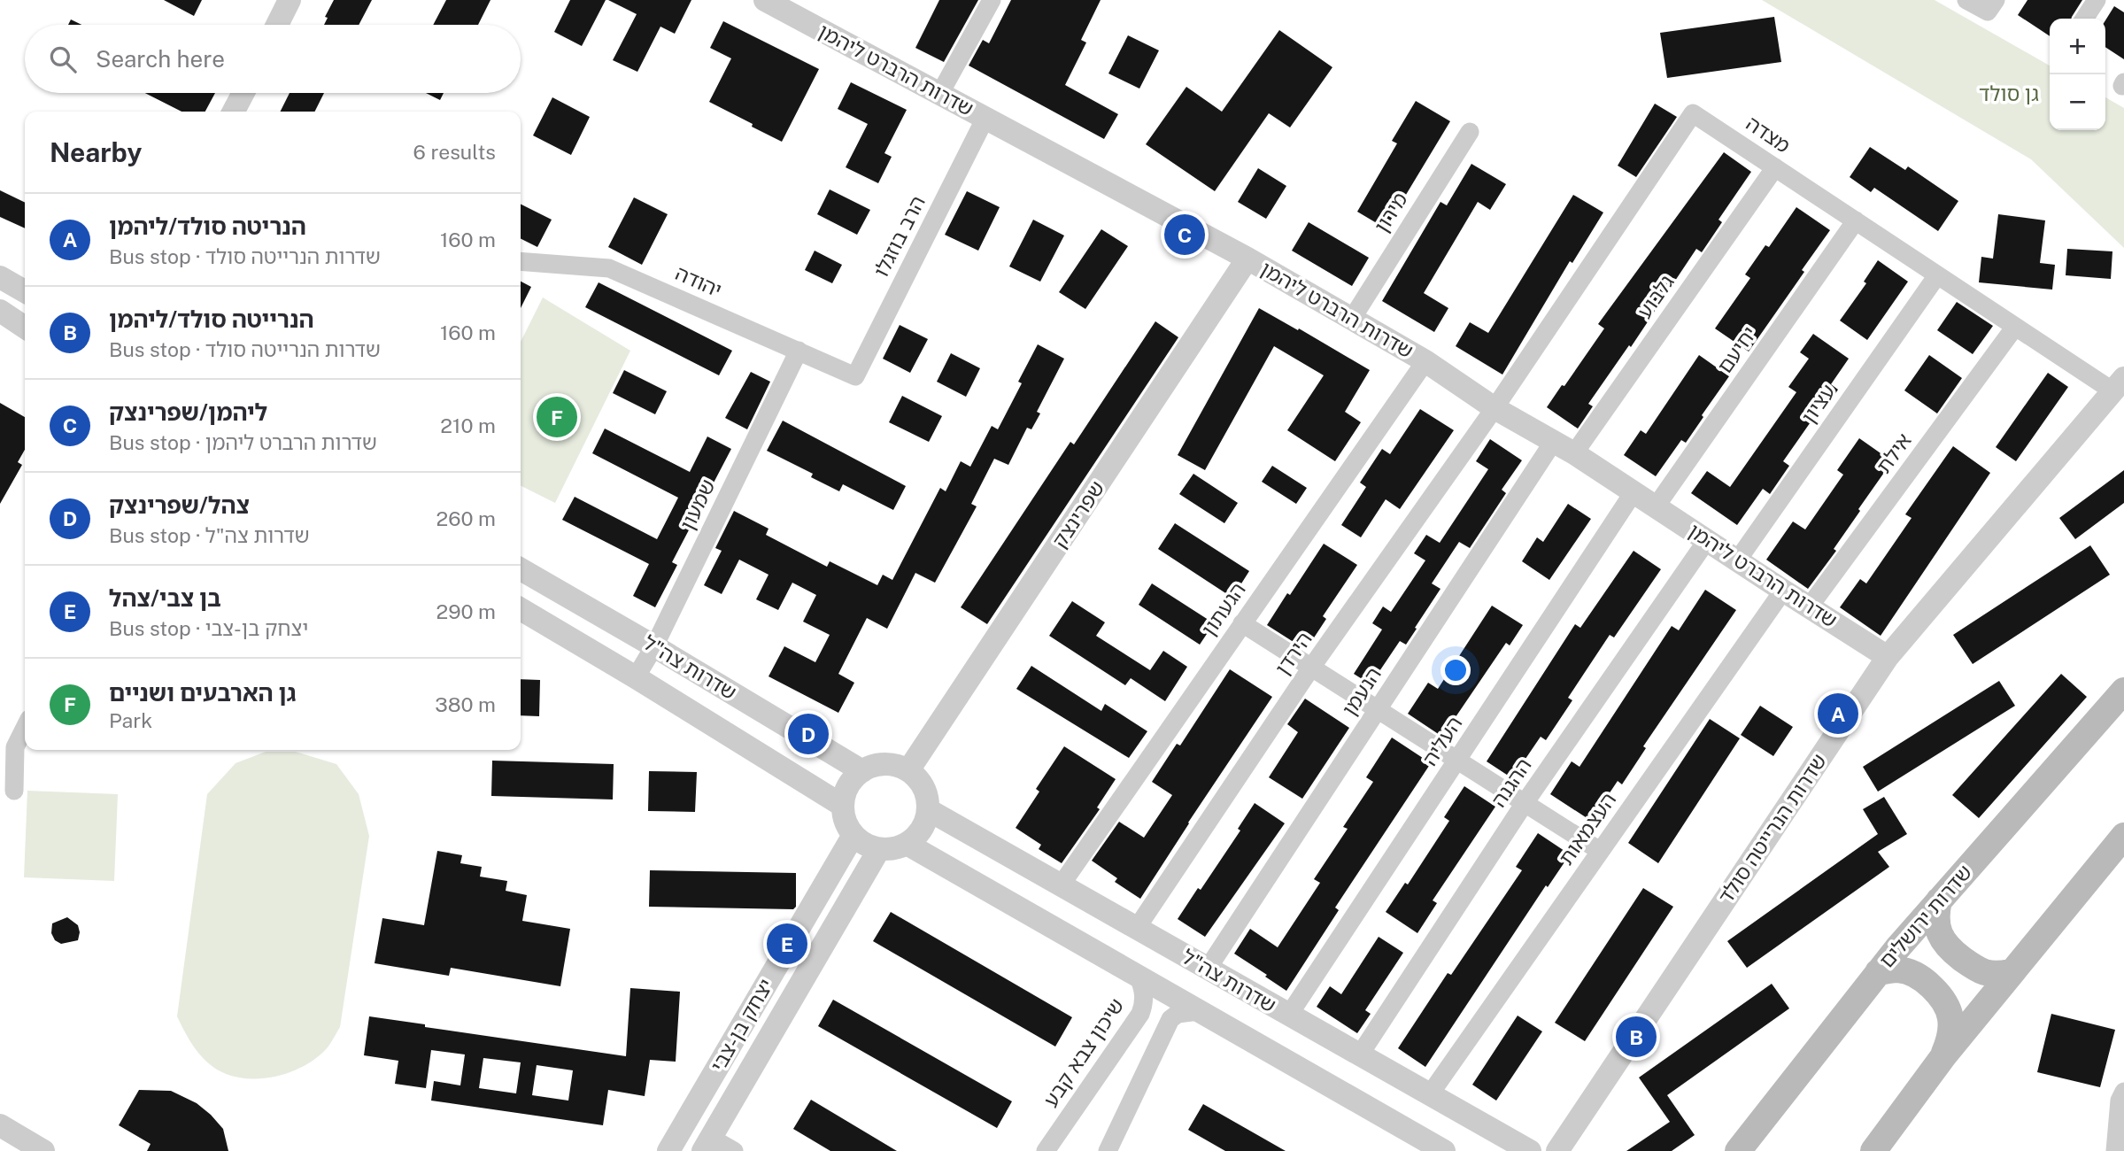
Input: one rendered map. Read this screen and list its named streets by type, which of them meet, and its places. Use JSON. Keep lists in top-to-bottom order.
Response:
{
  "streets": {
    "main road": ["שדרות ירושלים"],
    "street": [
      "שדרות הרברט ליהמן",
      "מצדה",
      "מירון",
      "הרב בוזגלו",
      "יהודה",
      "גלבוע",
      "יחיעם",
      "עציון",
      "אילת",
      "שמעון",
      "שפרינצק",
      "הגעתון",
      "הירדן",
      "שדרות צה\"ל",
      "הנעמן",
      "העליה",
      "ההגנה",
      "העצמאות",
      "שדרות הנרייטה סולד",
      "יצחק בן-צבי",
      "שיכון צבא קבע"
    ]
  },
  "crossings": [
    ["שדרות הרברט ליהמן", "מצדה"],
    ["שדרות הרברט ליהמן", "מירון"],
    ["שדרות הרברט ליהמן", "הרב בוזגלו"],
    ["שדרות הרברט ליהמן", "גלבוע"],
    ["שדרות הרברט ליהמן", "יחיעם"],
    ["שדרות הרברט ליהמן", "עציון"],
    ["שדרות הרברט ליהמן", "אילת"],
    ["שדרות הרברט ליהמן", "שפרינצק"],
    ["שדרות הרברט ליהמן", "הגעתון"],
    ["שדרות הרברט ליהמן", "הירדן"],
    ["שדרות הרברט ליהמן", "הנעמן"],
    ["שדרות הרברט ליהמן", "העליה"],
    ["שדרות הרברט ליהמן", "ההגנה"],
    ["שדרות הרברט ליהמן", "העצמאות"],
    ["שדרות הרברט ליהמן", "שדרות הנרייטה סולד"],
    ["מצדה", "גלבוע"],
    ["מצדה", "יחיעם"],
    ["מצדה", "עציון"],
    ["מצדה", "אילת"],
    ["מצדה", "הירדן"],
    ["מצדה", "שדרות הנרייטה סולד"],
    ["הרב בוזגלו", "יהודה"],
    ["יהודה", "שמעון"],
    ["שמעון", "שדרות צה\"ל"],
    ["שפרינצק", "שדרות צה\"ל"],
    ["שפרינצק", "יצחק בן-צבי"],
    ["הגעתון", "שדרות צה\"ל"],
    ["הירדן", "שדרות צה\"ל"],
    ["שדרות צה\"ל", "הנעמן"],
    ["שדרות צה\"ל", "העליה"],
    ["שדרות צה\"ל", "ההגנה"],
    ["שדרות צה\"ל", "העצמאות"],
    ["שדרות צה\"ל", "יצחק בן-צבי"],
    ["שדרות צה\"ל", "שיכון צבא קבע"]
  ],
  "parks": ["גן סולד"],
  "page": {
    "map_buttons": ["+", "−"],
    "search": "Search here",
    "heading": ["Nearby", "6 results"],
    "list": [
      {
        "mark": "A",
        "name": "הנריטה סולד/ליהמן",
        "note": "Bus stop · שדרות הנרייטה סולד",
        "value": "160 m"
      },
      {
        "mark": "B",
        "name": "הנרייטה סולד/ליהמן",
        "note": "Bus stop · שדרות הנרייטה סולד",
        "value": "160 m"
      },
      {
        "mark": "C",
        "name": "ליהמן/שפרינצק",
        "note": "Bus stop · שדרות הרברט ליהמן",
        "value": "210 m"
      },
      {
        "mark": "D",
        "name": "צהל/שפרינצק",
        "note": "Bus stop · שדרות צה\"ל",
        "value": "260 m"
      },
      {
        "mark": "E",
        "name": "בן צבי/צהל",
        "note": "Bus stop · יצחק בן-צבי",
        "value": "290 m"
      },
      {
        "mark": "F",
        "name": "גן הארבעים ושניים",
        "note": "Park",
        "value": "380 m"
      }
    ],
    "pins": [
      "C",
      "F",
      "A",
      "D",
      "E",
      "B"
    ]
  }
}
